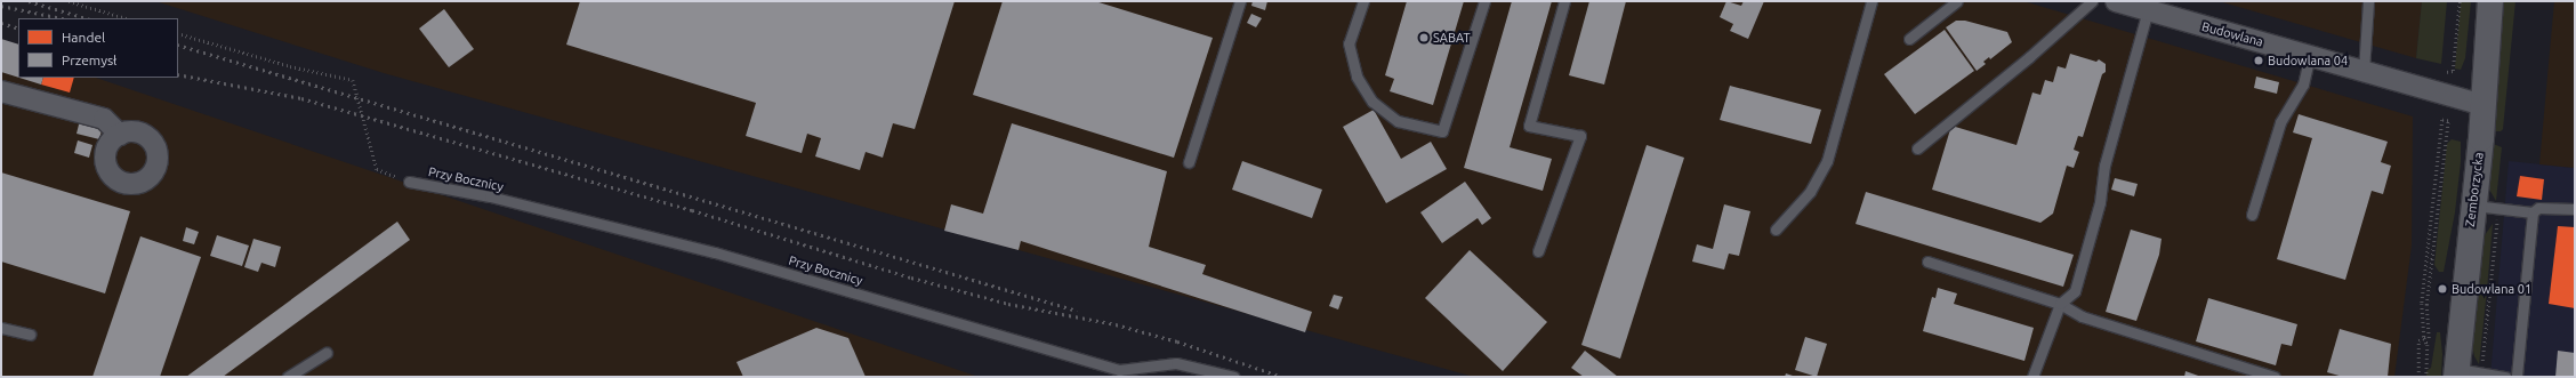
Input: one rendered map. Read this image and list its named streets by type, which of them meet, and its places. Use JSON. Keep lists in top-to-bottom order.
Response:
{
  "streets": {
    "street": ["Budowlana", "Zemborzycka"],
    "lane": ["Przy Bocznicy"]
  },
  "crossings": [
    ["Budowlana", "Zemborzycka"]
  ],
  "places": ["SABAT", "Budowlana 04", "Budowlana 01"],
  "legend": ["Handel", "Przemysł"]
}
